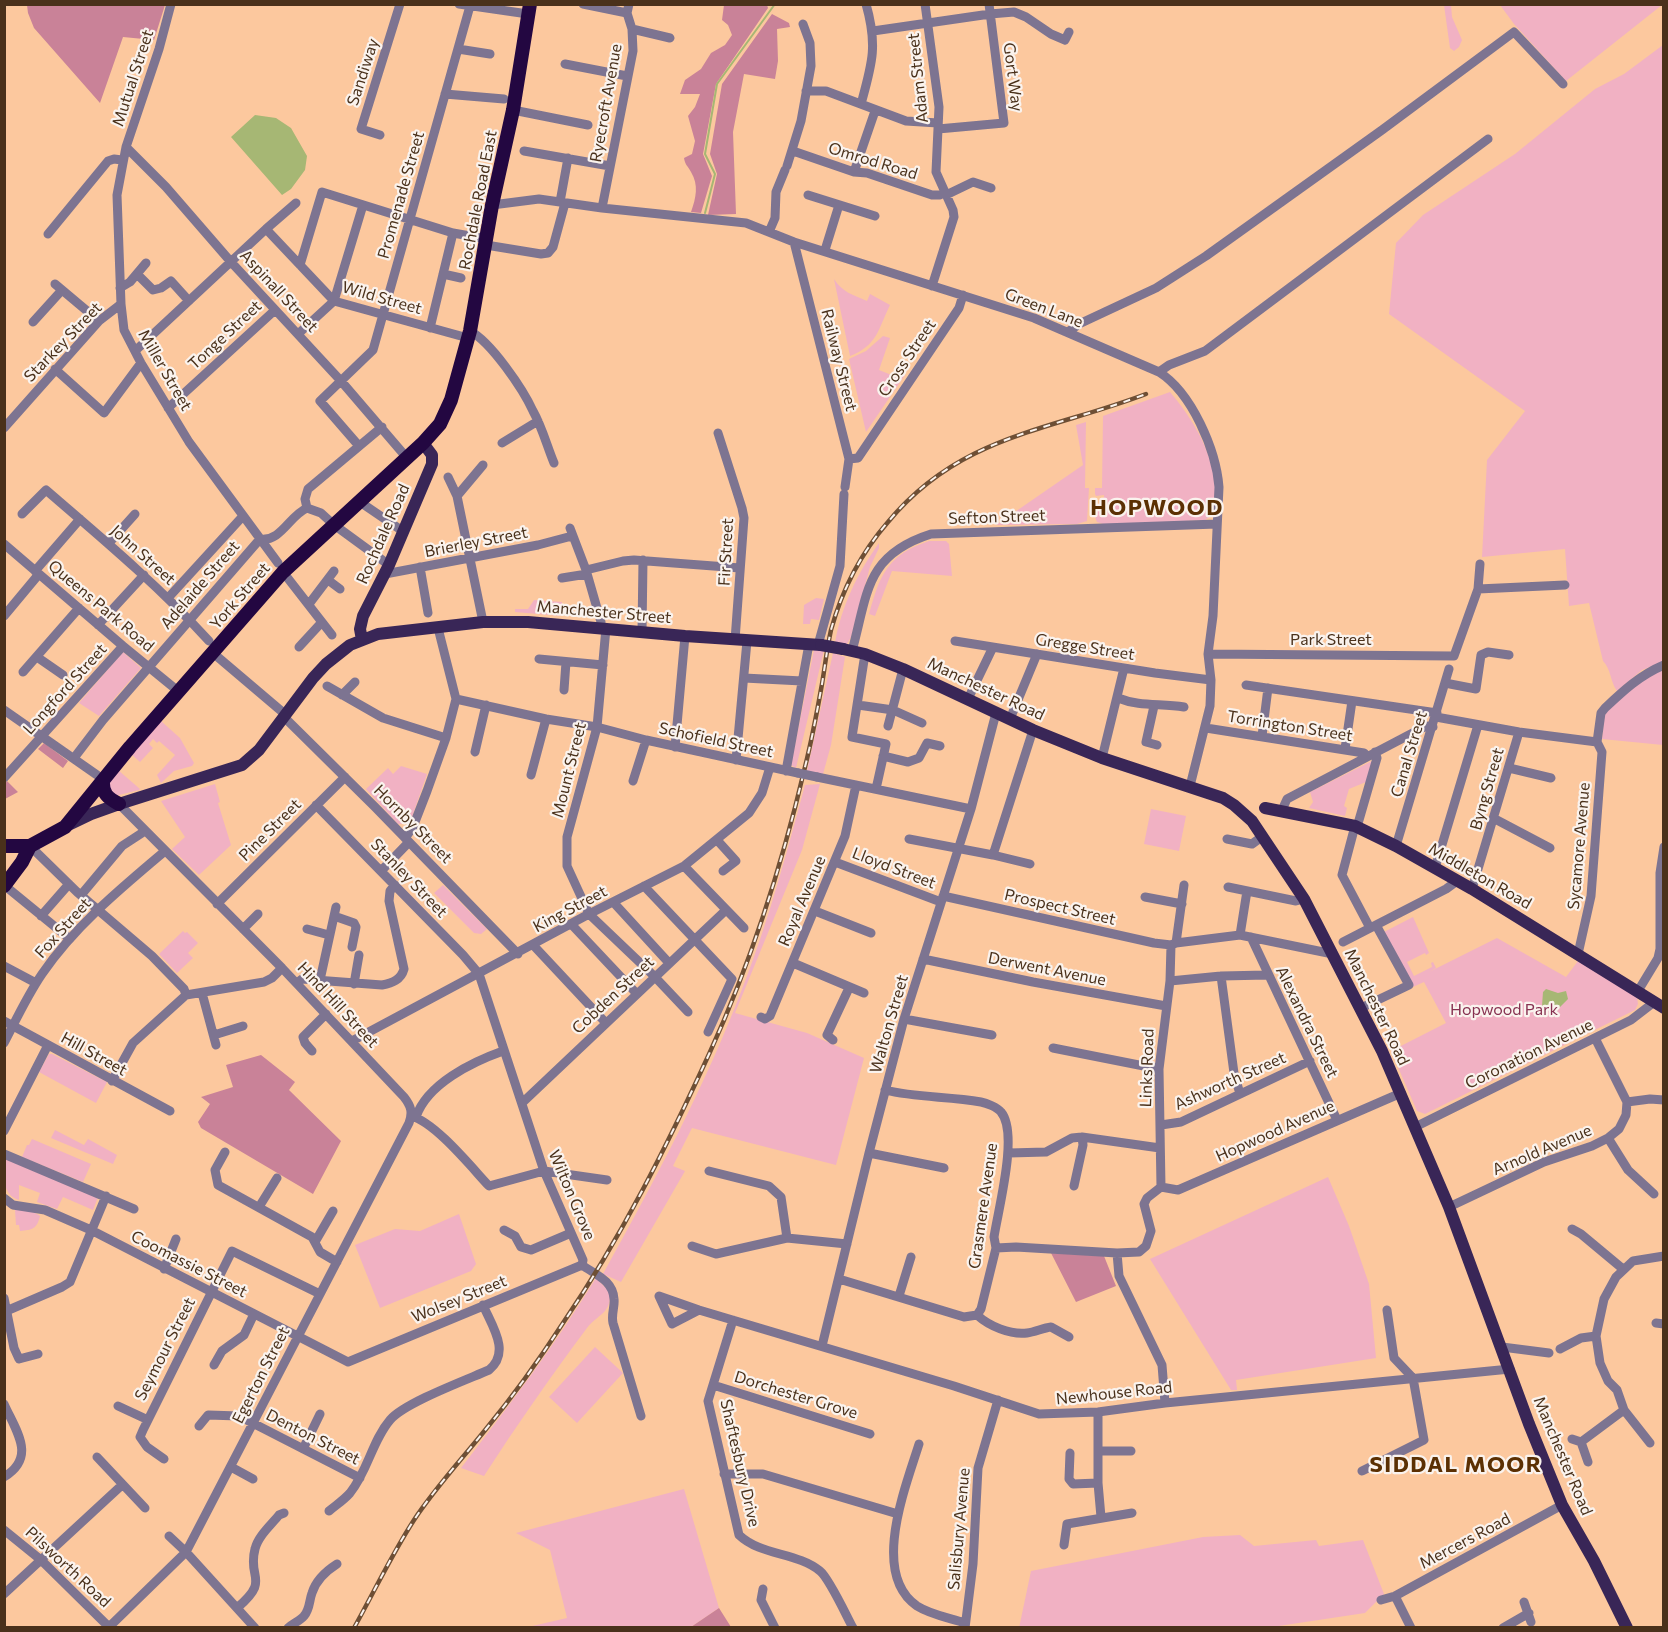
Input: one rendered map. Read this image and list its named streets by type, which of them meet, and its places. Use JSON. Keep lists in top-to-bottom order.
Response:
{
  "streets": {
    "highway": ["Rochdale Road East", "York Street"],
    "main road": [
      "Rochdale Road",
      "Manchester Street",
      "Manchester Road",
      "Middleton Road"
    ],
    "street": [
      "Sandiway",
      "Gort Way",
      "Mutual Street",
      "Adam Street",
      "Ryecroft Avenue",
      "Omrod Road",
      "Promenade Street",
      "Aspinall Street",
      "Wild Street",
      "Green Lane",
      "Tonge Street",
      "Starkey Street",
      "Cross Street",
      "Railway Street",
      "Miller Street",
      "Sefton Street",
      "Brierley Street",
      "Fir Street",
      "John Street",
      "Adelaide Street",
      "Queens Park Road",
      "Park Street",
      "Gregge Street",
      "Longford Street",
      "Torrington Street",
      "Schofield Street",
      "Canal Street",
      "Mount Street",
      "Byng Street",
      "Hornby Street",
      "Pine Street",
      "Sycamore Avenue",
      "Lloyd Street",
      "Stanley Street",
      "Royal Avenue",
      "Prospect Street",
      "King Street",
      "Fox Street",
      "Derwent Avenue",
      "Cobden Street",
      "Hind Hill Street",
      "Alexandra Street",
      "Walton Street",
      "Hill Street",
      "Coronation Avenue",
      "Links Road",
      "Ashworth Street",
      "Hopwood Avenue",
      "Arnold Avenue",
      "Wilton Grove",
      "Grasmere Avenue",
      "Coomassie Street",
      "Wolsey Street",
      "Seymour Street",
      "Egerton Street",
      "Newhouse Road",
      "Dorchester Grove",
      "Denton Street",
      "Shaftesbury Drive",
      "Salisbury Avenue",
      "Mercers Road",
      "Pilsworth Road"
    ]
  },
  "crossings": [
    ["Gort Way", "Adam Street"],
    ["Mutual Street", "Aspinall Street"],
    ["Mutual Street", "Miller Street"],
    ["Adam Street", "Omrod Road"],
    ["Adam Street", "Green Lane"],
    ["Ryecroft Avenue", "Green Lane"],
    ["Promenade Street", "Aspinall Street"],
    ["Promenade Street", "Wild Street"],
    ["Promenade Street", "Adelaide Street"],
    ["Rochdale Road East", "Wild Street"],
    ["Rochdale Road East", "Green Lane"],
    ["Rochdale Road East", "York Street"],
    ["Aspinall Street", "Tonge Street"],
    ["Aspinall Street", "Adelaide Street"],
    ["Aspinall Street", "York Street"],
    ["Green Lane", "Cross Street"],
    ["Green Lane", "Railway Street"],
    ["Green Lane", "Sefton Street"],
    ["Green Lane", "Park Street"],
    ["Green Lane", "Gregge Street"],
    ["Green Lane", "Manchester Road"],
    ["Green Lane", "Torrington Street"],
    ["Tonge Street", "Miller Street"],
    ["Starkey Street", "Miller Street"],
    ["Cross Street", "Railway Street"],
    ["Railway Street", "Manchester Street"],
    ["Railway Street", "Schofield Street"],
    ["Miller Street", "Adelaide Street"],
    ["Miller Street", "York Street"],
    ["Sefton Street", "Manchester Street"],
    ["Sefton Street", "Manchester Road"],
    ["Rochdale Road", "Brierley Street"],
    ["Rochdale Road", "York Street"],
    ["Rochdale Road", "Manchester Street"],
    ["Brierley Street", "Mount Street"],
    ["Fir Street", "Manchester Street"],
    ["Fir Street", "Schofield Street"],
    ["John Street", "Adelaide Street"],
    ["John Street", "York Street"],
    ["John Street", "Manchester Street"],
    ["John Street", "Hornby Street"],
    ["Adelaide Street", "Queens Park Road"],
    ["York Street", "Queens Park Road"],
    ["York Street", "Manchester Street"],
    ["Queens Park Road", "Longford Street"],
    ["Manchester Street", "Manchester Road"],
    ["Manchester Street", "Mount Street"],
    ["Manchester Street", "Hornby Street"],
    ["Manchester Street", "Hind Hill Street"],
    ["Manchester Road", "Prospect Street"],
    ["Manchester Road", "Walton Street"],
    ["Manchester Road", "Coronation Avenue"],
    ["Manchester Road", "Hopwood Avenue"],
    ["Manchester Road", "Arnold Avenue"],
    ["Manchester Road", "Newhouse Road"],
    ["Manchester Road", "Mercers Road"],
    ["Schofield Street", "Mount Street"],
    ["Schofield Street", "Royal Avenue"],
    ["Schofield Street", "King Street"],
    ["Schofield Street", "Walton Street"],
    ["Canal Street", "Middleton Road"],
    ["Mount Street", "King Street"],
    ["Byng Street", "Middleton Road"],
    ["Hornby Street", "Pine Street"],
    ["Hornby Street", "King Street"],
    ["Pine Street", "Stanley Street"],
    ["Pine Street", "Hind Hill Street"],
    ["Sycamore Avenue", "Middleton Road"],
    ["Lloyd Street", "Royal Avenue"],
    ["Lloyd Street", "Prospect Street"],
    ["Lloyd Street", "Walton Street"],
    ["Middleton Road", "Coronation Avenue"],
    ["Stanley Street", "King Street"],
    ["Stanley Street", "Wilton Grove"],
    ["Prospect Street", "Alexandra Street"],
    ["Prospect Street", "Walton Street"],
    ["Prospect Street", "Links Road"],
    ["King Street", "Hind Hill Street"],
    ["King Street", "Wilton Grove"],
    ["Fox Street", "Hind Hill Street"],
    ["Fox Street", "Hill Street"],
    ["Derwent Avenue", "Walton Street"],
    ["Derwent Avenue", "Links Road"],
    ["Cobden Street", "Wilton Grove"],
    ["Hind Hill Street", "Wilton Grove"],
    ["Hind Hill Street", "Egerton Street"],
    ["Alexandra Street", "Ashworth Street"],
    ["Alexandra Street", "Hopwood Avenue"],
    ["Walton Street", "Grasmere Avenue"],
    ["Walton Street", "Newhouse Road"],
    ["Links Road", "Ashworth Street"],
    ["Links Road", "Hopwood Avenue"],
    ["Wilton Grove", "Wolsey Street"],
    ["Wilton Grove", "Egerton Street"],
    ["Coomassie Street", "Wolsey Street"],
    ["Coomassie Street", "Seymour Street"],
    ["Coomassie Street", "Egerton Street"],
    ["Seymour Street", "Egerton Street"],
    ["Egerton Street", "Denton Street"],
    ["Egerton Street", "Pilsworth Road"],
    ["Newhouse Road", "Shaftesbury Drive"],
    ["Newhouse Road", "Salisbury Avenue"],
    ["Dorchester Grove", "Shaftesbury Drive"]
  ],
  "districts": ["HOPWOOD", "SIDDAL MOOR"],
  "parks": ["Hopwood Park"]
}
